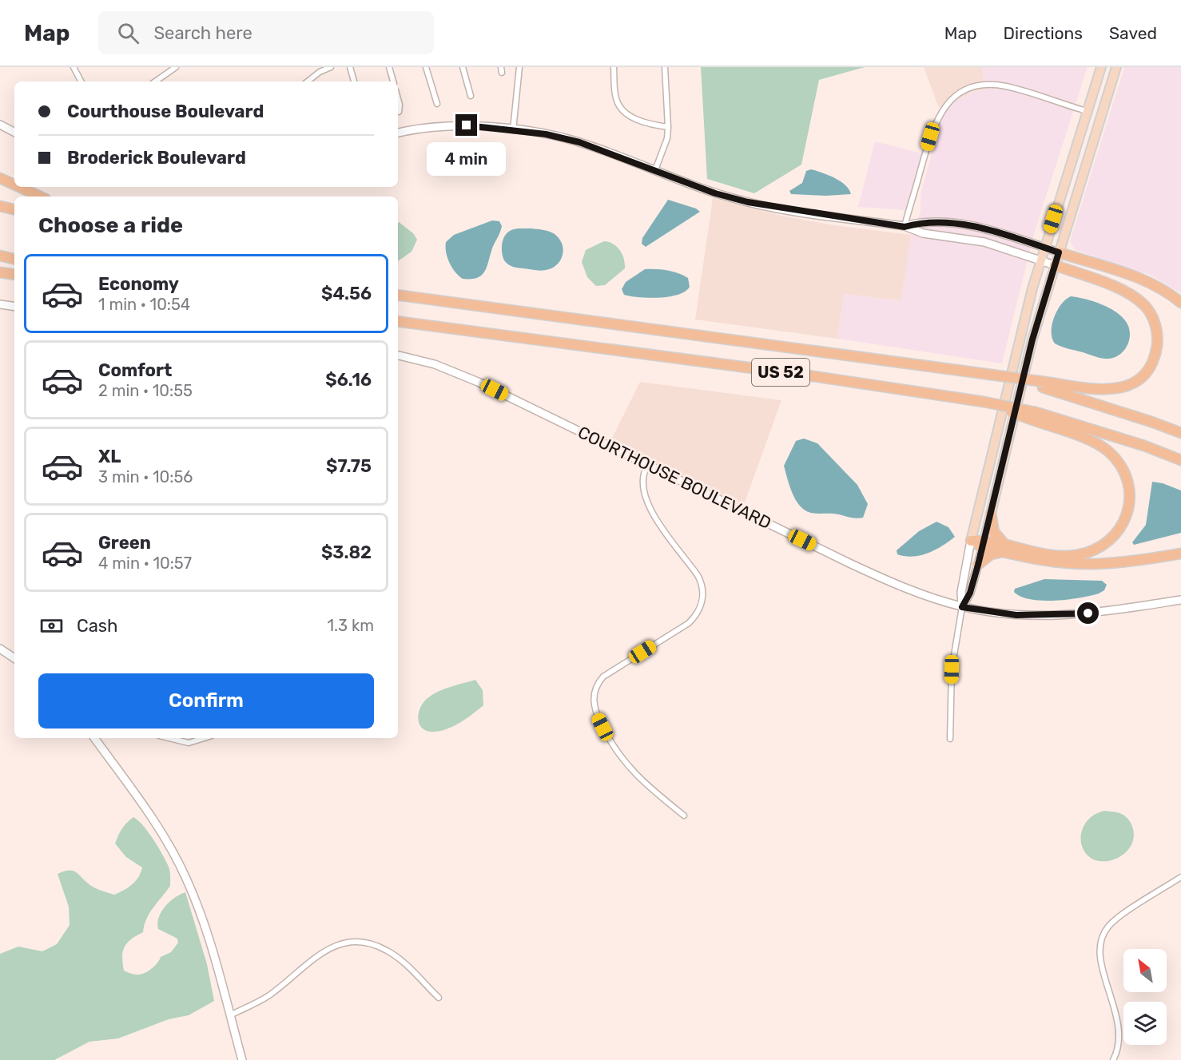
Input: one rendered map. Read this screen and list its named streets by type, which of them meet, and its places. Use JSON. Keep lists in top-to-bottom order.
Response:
{
  "streets": {
    "highway": ["US 52"],
    "street": ["COURTHOUSE BOULEVARD"]
  },
  "north": "top left",
  "page": {
    "header": "Map",
    "search": "Search here",
    "nav": ["Map", "Directions", "Saved"],
    "banner": ["Courthouse Boulevard", "Broderick Boulevard"],
    "bubble": "4 min",
    "heading": "Choose a ride",
    "list": [
      {
        "name": "Economy",
        "note": "1 min · 10:54",
        "value": "$4.56"
      },
      {
        "name": "Comfort",
        "note": "2 min · 10:55",
        "value": "$6.16"
      },
      {
        "name": "XL",
        "note": "3 min · 10:56",
        "value": "$7.75"
      },
      {
        "name": "Green",
        "note": "4 min · 10:57",
        "value": "$3.82"
      }
    ],
    "pay": ["Cash", "1.3 km"],
    "buttons": "Confirm"
  }
}
